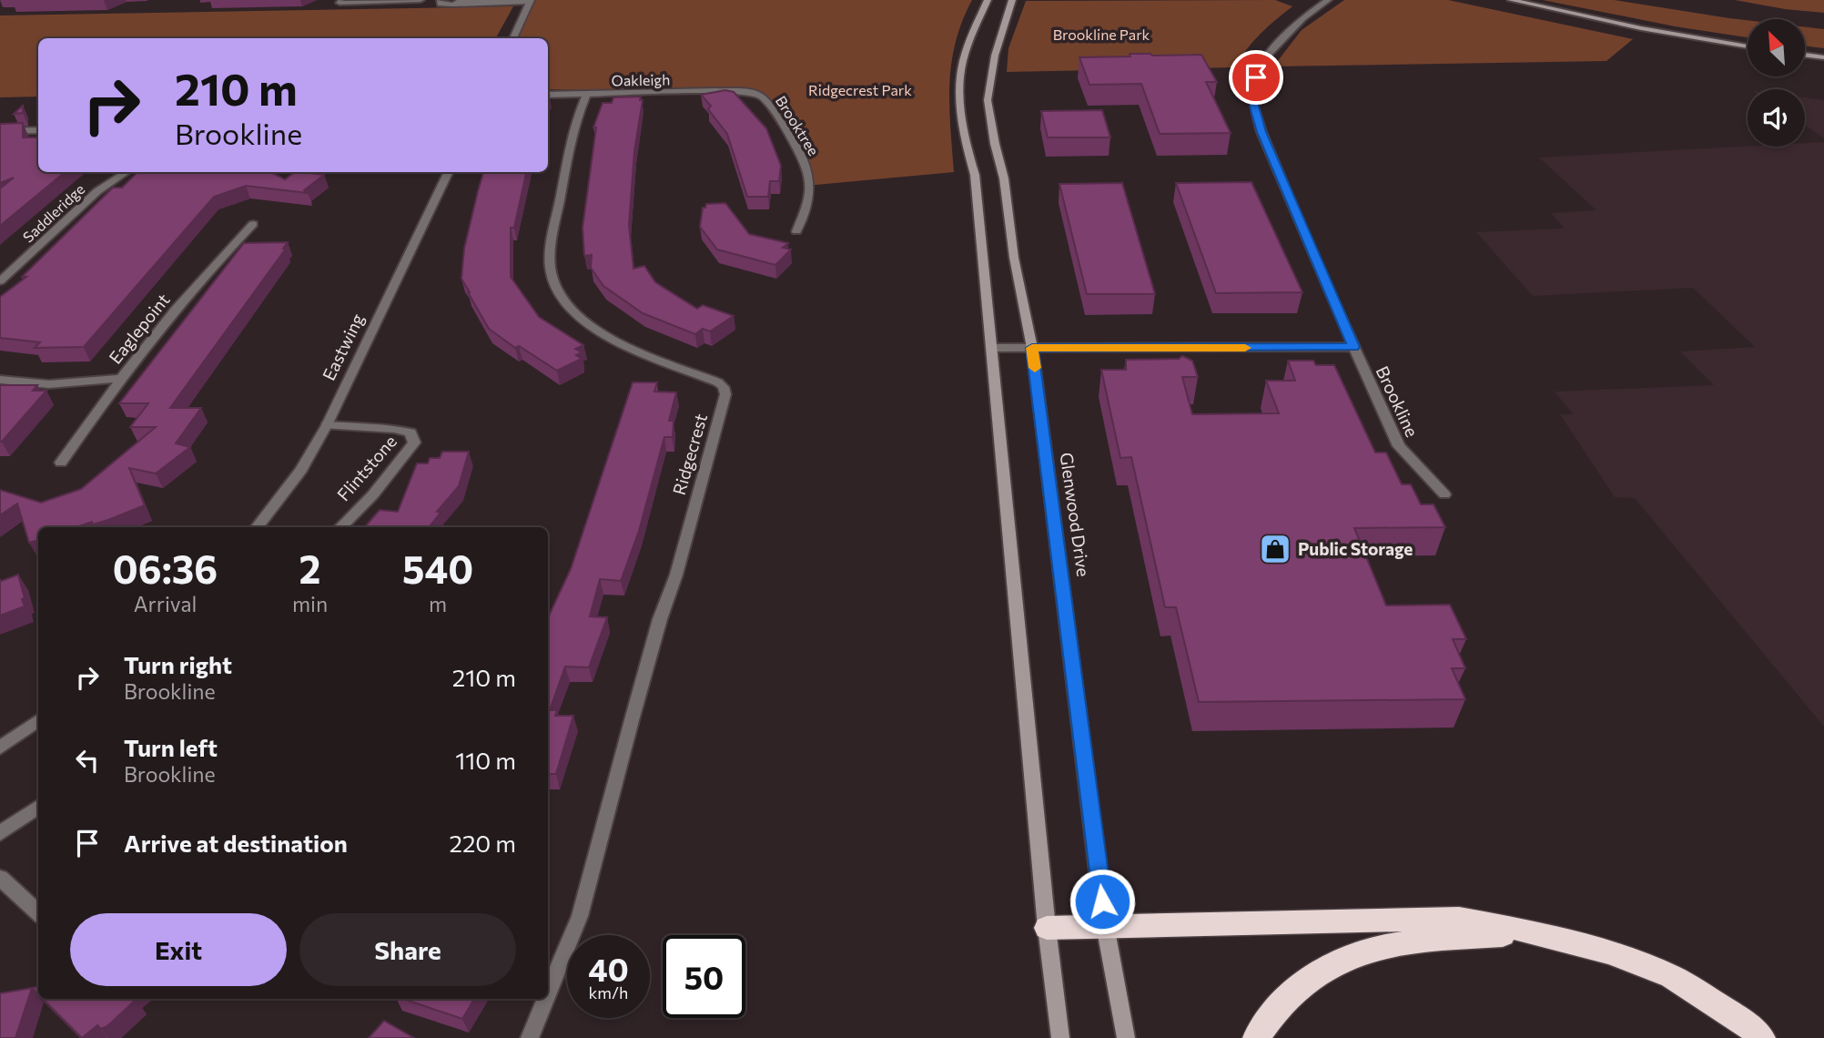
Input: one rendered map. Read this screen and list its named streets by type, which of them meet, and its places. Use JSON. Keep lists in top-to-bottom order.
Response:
{
  "streets": {
    "main road": ["Glenwood Drive"],
    "street": [
      "Oakleigh",
      "Brooktree",
      "Saddleridge",
      "Eaglepoint",
      "Eastwing",
      "Brookline",
      "Ridgecrest",
      "Flintstone"
    ]
  },
  "crossings": [
    ["Oakleigh", "Brooktree"],
    ["Oakleigh", "Ridgecrest"],
    ["Eastwing", "Flintstone"]
  ],
  "parks": ["Brookline Park", "Ridgecrest Park"],
  "places": {
    "shop": ["Public Storage"]
  },
  "north": "top left",
  "page": {
    "turn": ["210 m", "Brookline"],
    "eta": [
      "06:36",
      "Arrival",
      "2",
      "min",
      "540",
      "m"
    ],
    "list": [
      {
        "name": "Turn right",
        "note": "Brookline",
        "value": "210 m"
      },
      {
        "name": "Turn left",
        "note": "Brookline",
        "value": "110 m"
      },
      {
        "name": "Arrive at destination",
        "value": "220 m"
      }
    ],
    "buttons": ["Exit", "Share"],
    "speed": "40 km/h",
    "limit": "50"
  }
}
